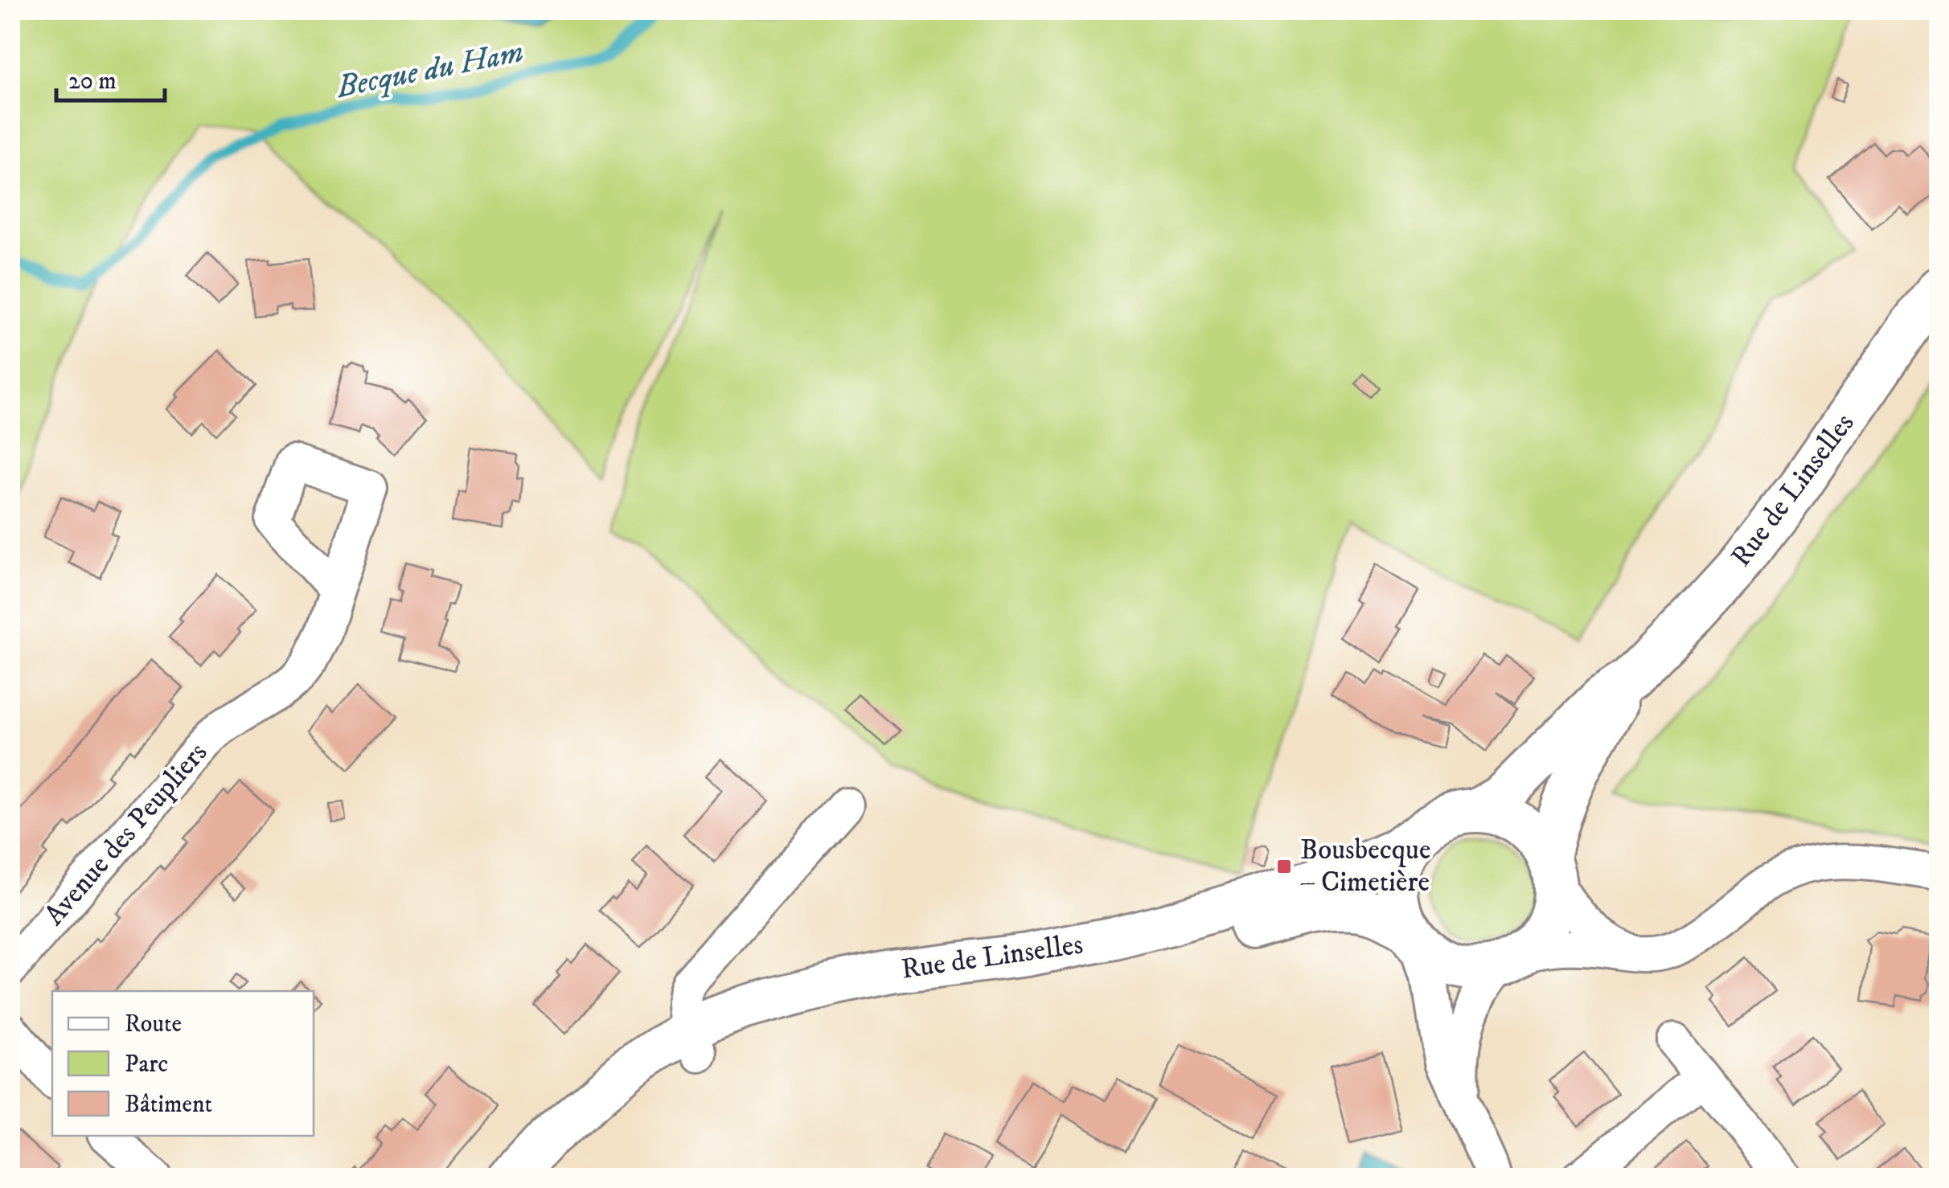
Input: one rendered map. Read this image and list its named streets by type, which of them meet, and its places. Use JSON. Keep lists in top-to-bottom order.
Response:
{
  "streets": {
    "street": ["Rue de Linselles", "Avenue des Peupliers"]
  },
  "water": ["Becque du Ham"],
  "places": {
    "transit": ["Bousbecque – Cimetière"]
  },
  "legend": ["Route", "Parc", "Bâtiment"],
  "scale_bar": "20 m"
}
